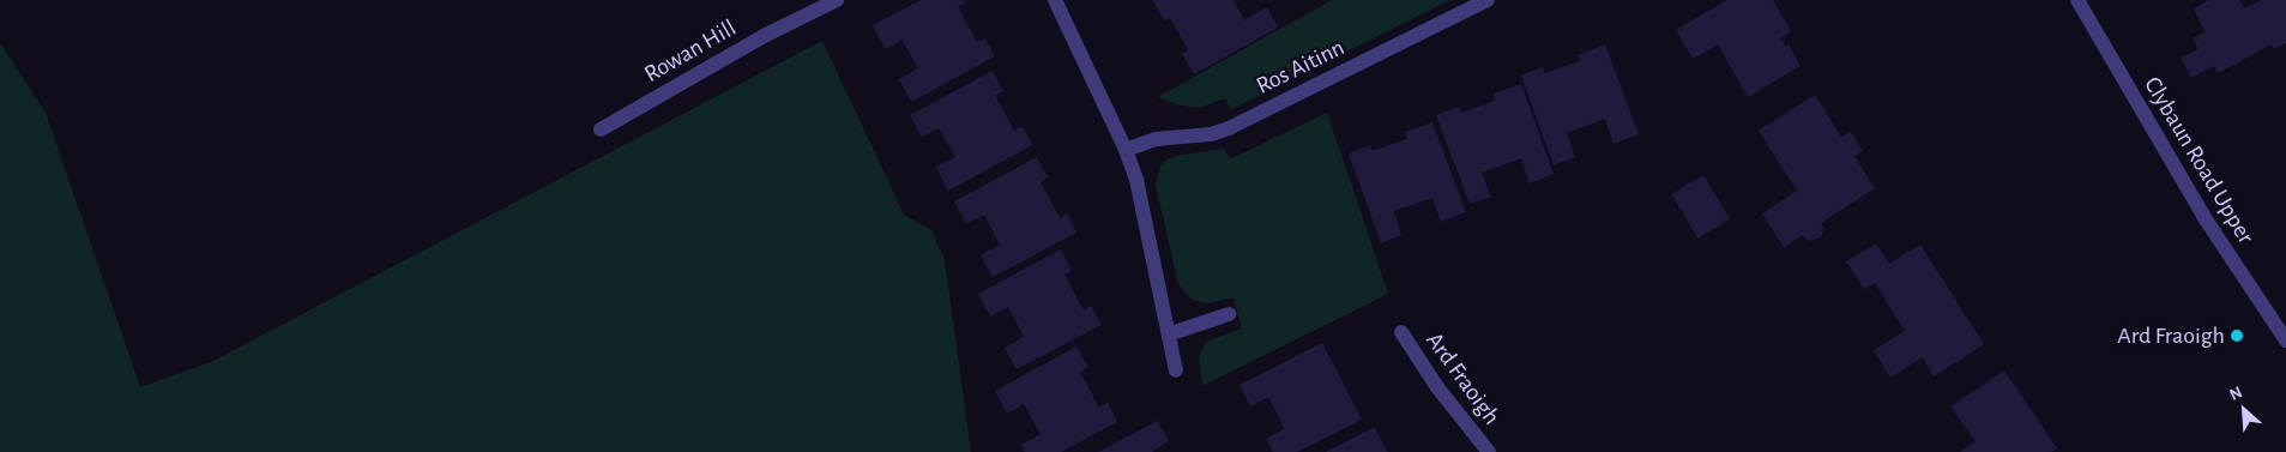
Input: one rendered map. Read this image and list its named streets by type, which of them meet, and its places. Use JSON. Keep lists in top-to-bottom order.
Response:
{
  "streets": {
    "street": [
      "Rowan Hill",
      "Ros Aitinn",
      "Clybaun Road Upper",
      "Ard Fraoigh"
    ]
  },
  "places": ["Ard Fraoigh"],
  "north": "top left"
}
